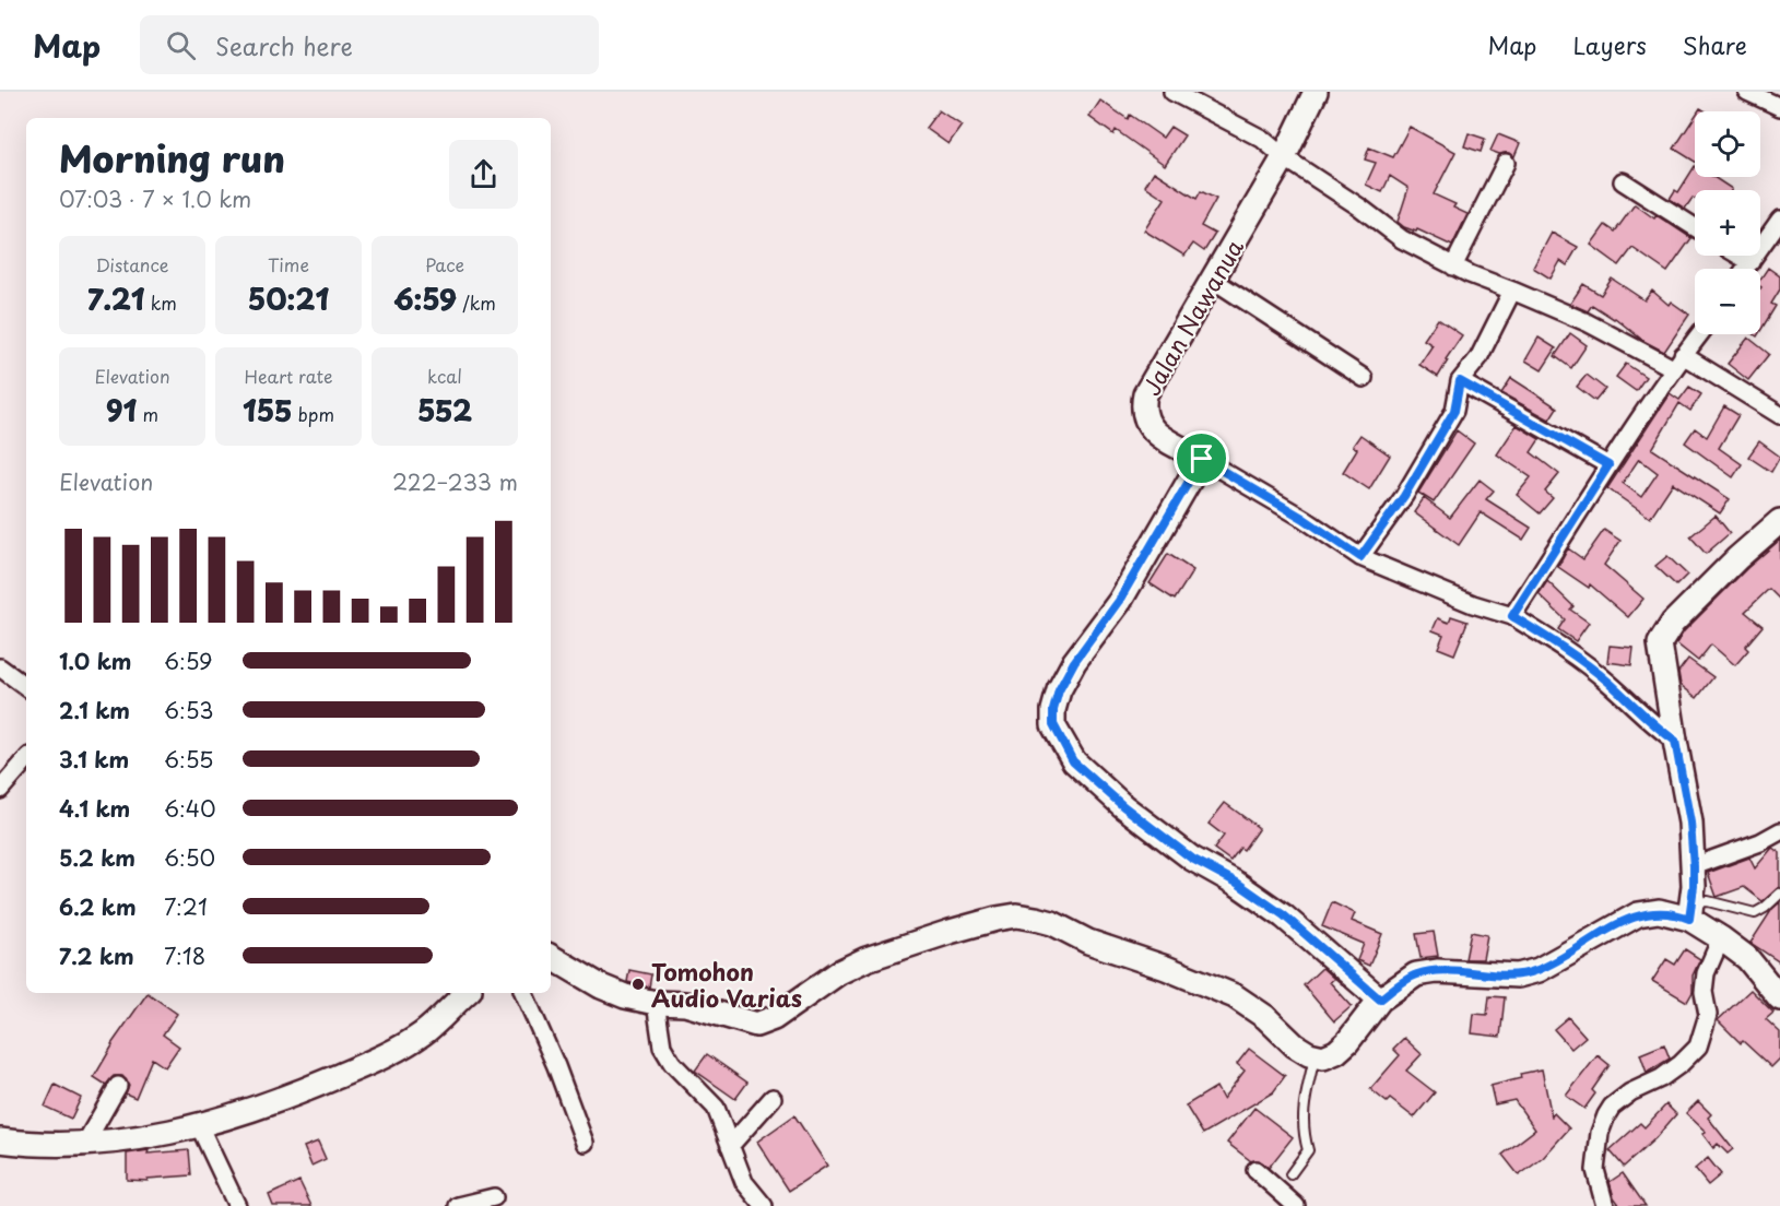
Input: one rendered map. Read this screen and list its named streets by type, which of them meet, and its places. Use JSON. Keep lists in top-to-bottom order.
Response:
{
  "streets": {
    "main road": ["Jalan Nawanua"]
  },
  "places": ["Tomohon Audio Varias"],
  "page": {
    "header": "Map",
    "search": "Search here",
    "nav": ["Map", "Layers", "Share"],
    "map_buttons": ["+", "−"],
    "heading": ["Morning run", "07:03 · 7 × 1.0 km"],
    "stats": [
      ["Distance", "7.21 km"],
      ["Time", "50:21"],
      ["Pace", "6:59 /km"],
      ["Elevation", "91 m"],
      ["Heart rate", "155 bpm"],
      ["kcal", "552"]
    ],
    "chart": ["Elevation", "222–233 m"],
    "list": [
      {
        "name": "1.0 km",
        "note": "6:59"
      },
      {
        "name": "2.1 km",
        "note": "6:53"
      },
      {
        "name": "3.1 km",
        "note": "6:55"
      },
      {
        "name": "4.1 km",
        "note": "6:40"
      },
      {
        "name": "5.2 km",
        "note": "6:50"
      },
      {
        "name": "6.2 km",
        "note": "7:21"
      },
      {
        "name": "7.2 km",
        "note": "7:18"
      }
    ]
  }
}
